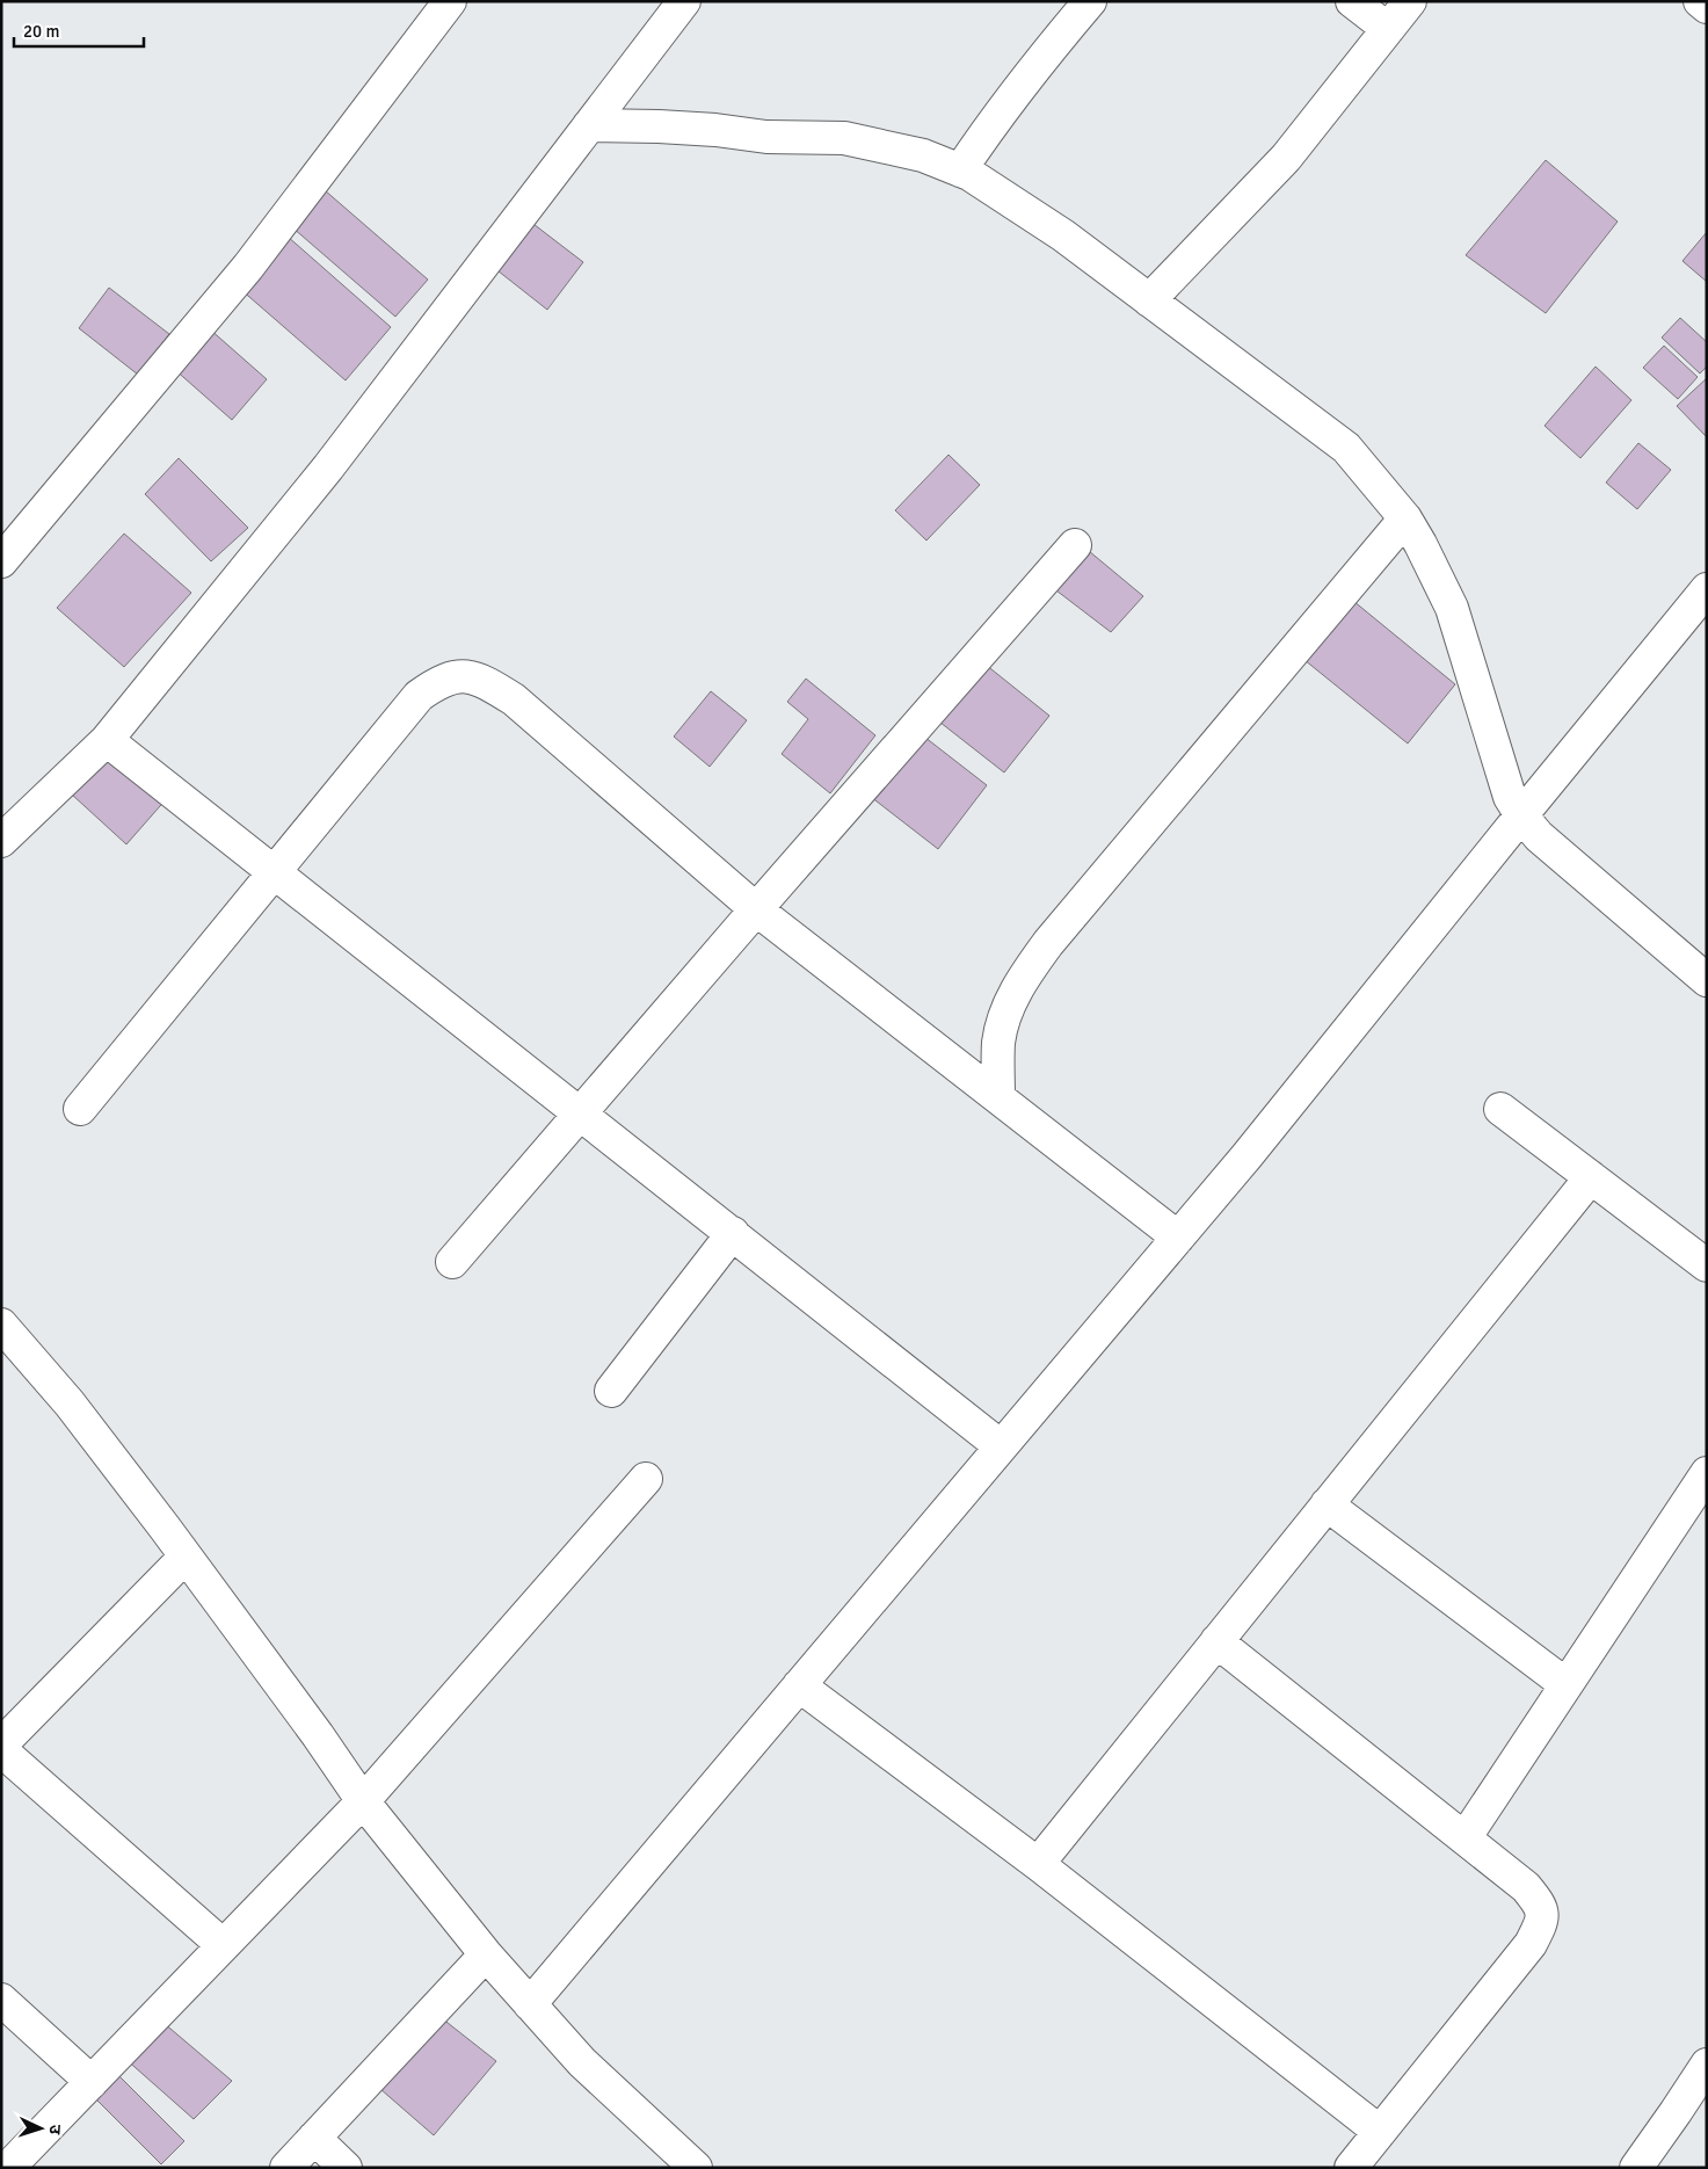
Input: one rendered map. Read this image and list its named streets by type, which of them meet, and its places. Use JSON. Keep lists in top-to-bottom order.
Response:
{
  "scale_bar": "20 m",
  "north": "right"
}
